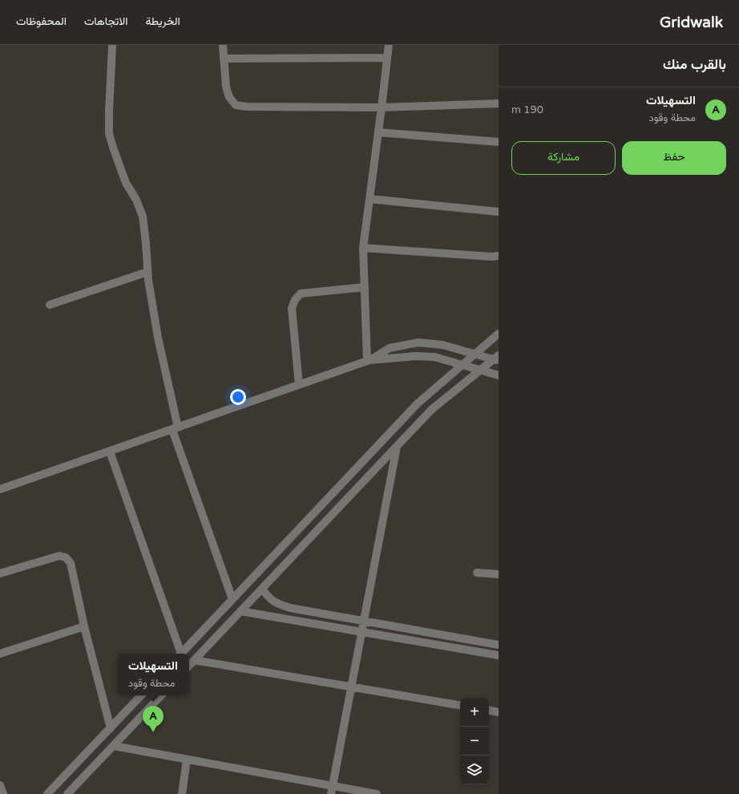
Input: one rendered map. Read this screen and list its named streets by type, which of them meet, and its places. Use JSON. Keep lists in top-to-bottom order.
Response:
{
  "page": {
    "header": "Gridwalk",
    "nav": ["الخريطة", "الاتجاهات", "المحفوظات"],
    "heading": "بالقرب منك",
    "list": [
      {
        "mark": "A",
        "name": "التسهيلات",
        "note": "محطة وقود",
        "value": "190 m"
      }
    ],
    "buttons": ["حفظ", "مشاركة"],
    "popup": ["التسهيلات", "محطة وقود"],
    "map_buttons": ["+", "−"],
    "pins": "A"
  }
}
